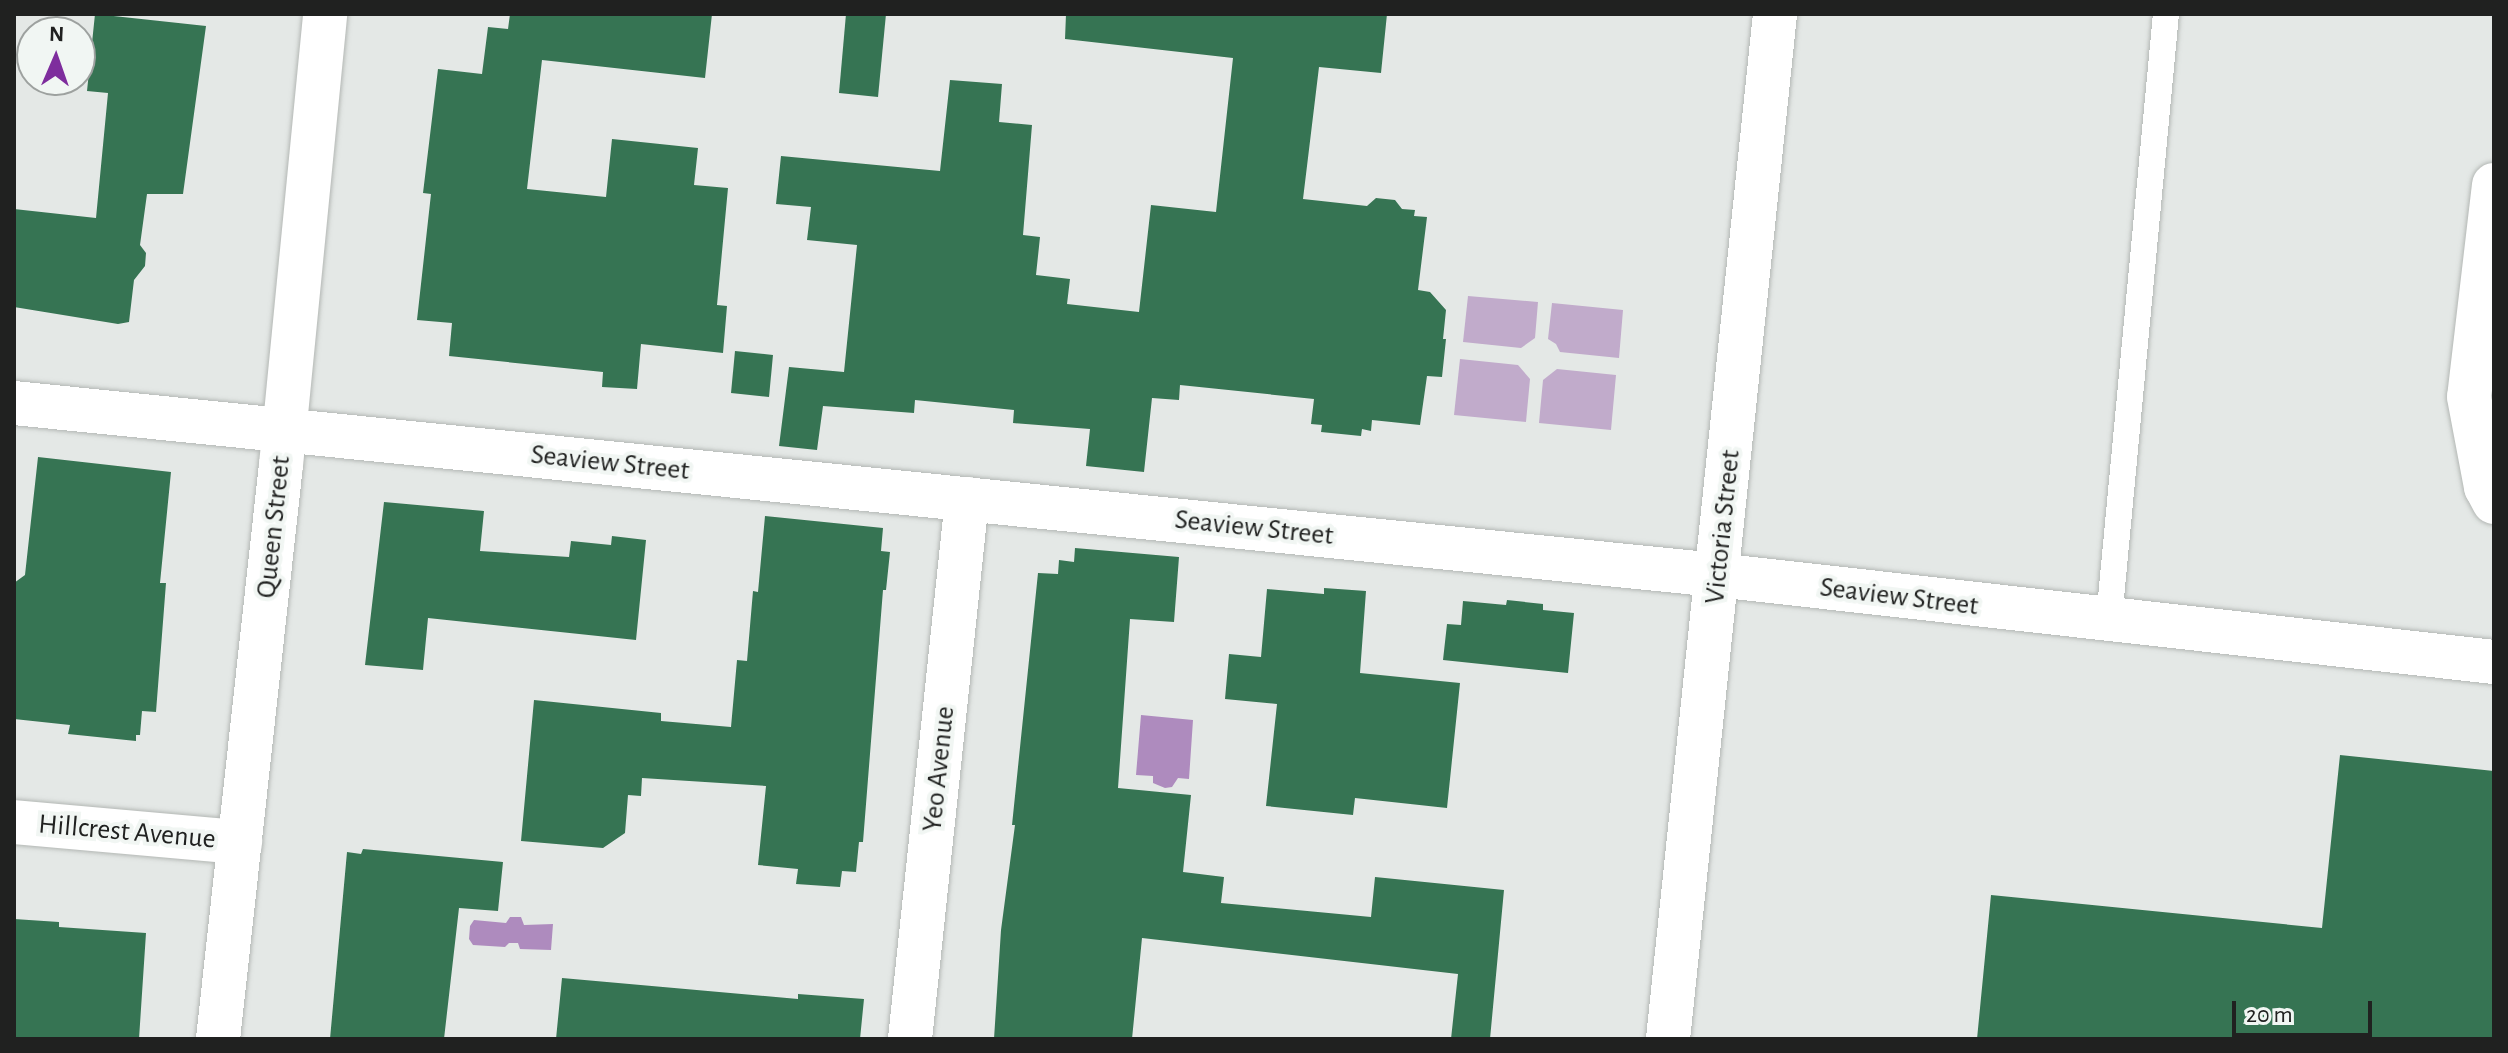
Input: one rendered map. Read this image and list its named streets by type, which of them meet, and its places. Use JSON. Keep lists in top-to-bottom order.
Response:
{
  "streets": {
    "street": [
      "Seaview Street",
      "Queen Street",
      "Victoria Street",
      "Yeo Avenue",
      "Hillcrest Avenue"
    ]
  },
  "crossings": [
    ["Seaview Street", "Queen Street"],
    ["Seaview Street", "Victoria Street"],
    ["Seaview Street", "Yeo Avenue"],
    ["Queen Street", "Hillcrest Avenue"]
  ],
  "scale_bar": "20 m",
  "north": "top"
}
